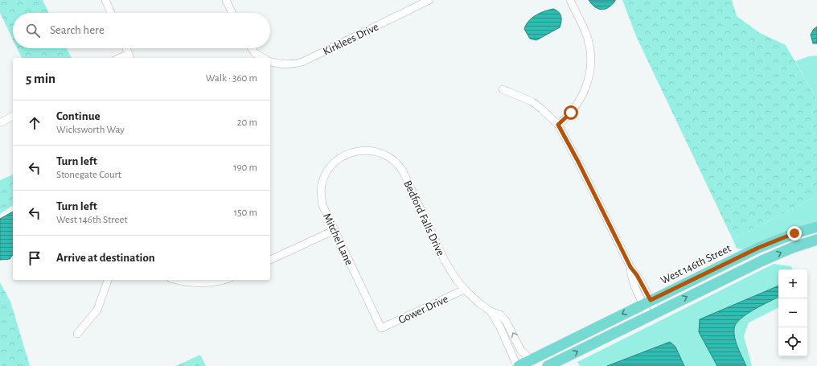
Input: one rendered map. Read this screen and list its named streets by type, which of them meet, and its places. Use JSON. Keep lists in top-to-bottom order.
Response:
{
  "streets": {
    "main road": ["West 146th Street"],
    "street": [
      "Kirklees Drive",
      "Bedford Falls Drive",
      "Mitchel Lane",
      "Gower Drive"
    ]
  },
  "crossings": [
    ["Bedford Falls Drive", "Mitchel Lane"],
    ["Bedford Falls Drive", "West 146th Street"],
    ["Bedford Falls Drive", "Gower Drive"],
    ["Mitchel Lane", "Gower Drive"]
  ],
  "page": {
    "search": "Search here",
    "heading": ["5 min", "Walk · 360 m"],
    "list": [
      ["Continue", "Wicksworth Way", "20 m"],
      ["Turn left", "Stonegate Court", "190 m"],
      ["Turn left", "West 146th Street", "150 m"],
      "Arrive at destination"
    ],
    "map_buttons": ["+", "−"]
  }
}
